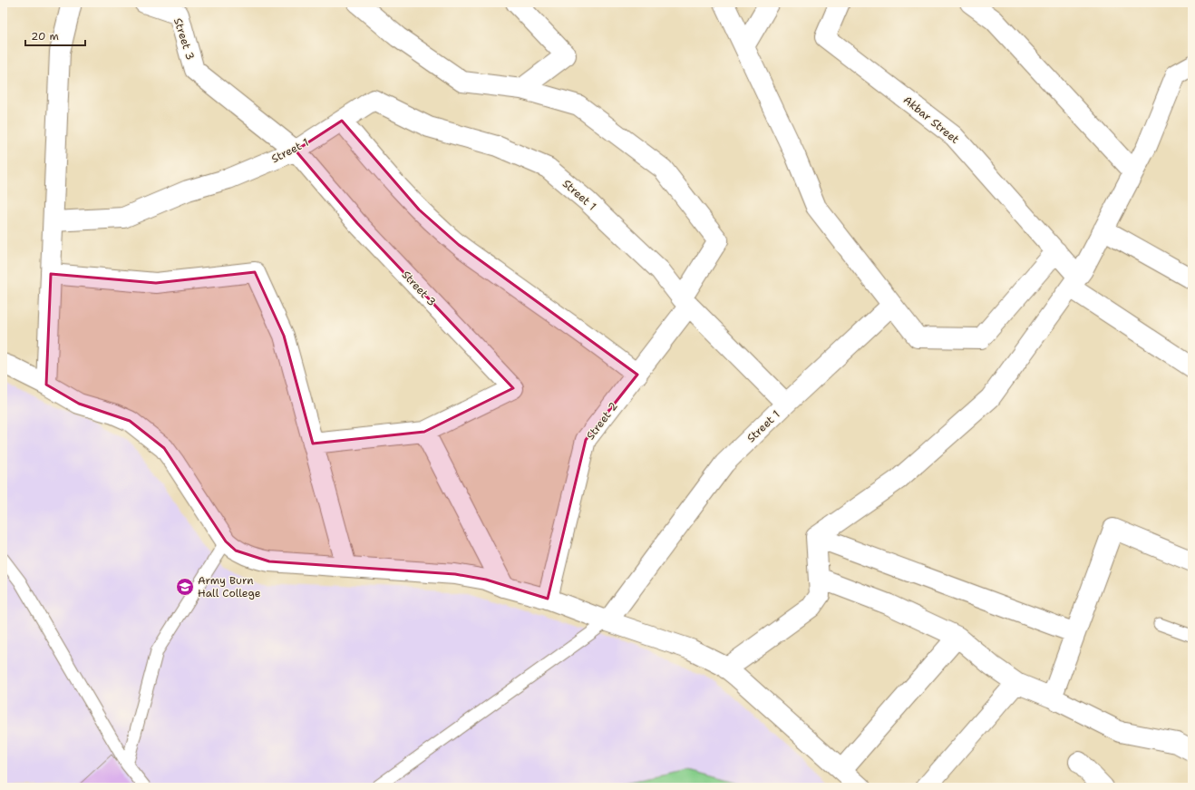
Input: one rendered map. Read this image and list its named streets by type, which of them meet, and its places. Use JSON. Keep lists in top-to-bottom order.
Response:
{
  "streets": {
    "street": [
      "Street 3",
      "Akbar Street",
      "Street 1",
      "Street 2"
    ]
  },
  "crossings": [
    ["Street 3", "Street 1"],
    ["Street 1", "Street 2"]
  ],
  "places": {
    "school or university": ["Army Burn Hall College"]
  },
  "scale_bar": "20 m"
}
